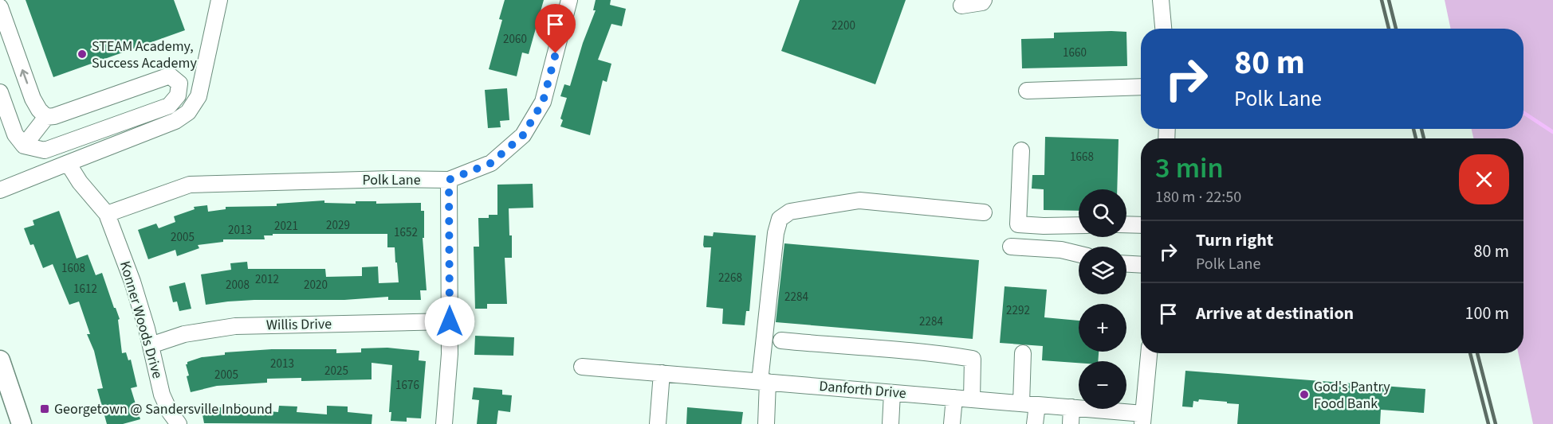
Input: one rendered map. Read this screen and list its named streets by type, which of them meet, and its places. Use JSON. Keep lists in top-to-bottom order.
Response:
{
  "streets": {
    "street": [
      "Polk Lane",
      "Konner Woods Drive",
      "Willis Drive",
      "Danforth Drive"
    ]
  },
  "crossings": [
    ["Polk Lane", "Konner Woods Drive"],
    ["Konner Woods Drive", "Willis Drive"]
  ],
  "places": {
    "other": ["STEAM Academy, Success Academy", "God's Pantry Food Bank"],
    "transit": ["Georgetown @ Sandersville Inbound"]
  },
  "house_numbers": [
    "2200",
    "2060",
    "1660",
    "1668",
    "2029",
    "2021",
    "2013",
    "1652",
    "2005",
    "1608",
    "2268",
    "2012",
    "2008",
    "2020",
    "1612",
    "2284",
    "2292",
    "2284",
    "2013",
    "2025",
    "2005",
    "1676"
  ],
  "page": {
    "turn": ["80 m", "Polk Lane"],
    "heading": ["3 min", "180 m · 22:50"],
    "map_buttons": ["+", "−"],
    "list": [
      {
        "name": "Turn right",
        "note": "Polk Lane",
        "value": "80 m"
      },
      {
        "name": "Arrive at destination",
        "value": "100 m"
      }
    ]
  }
}
